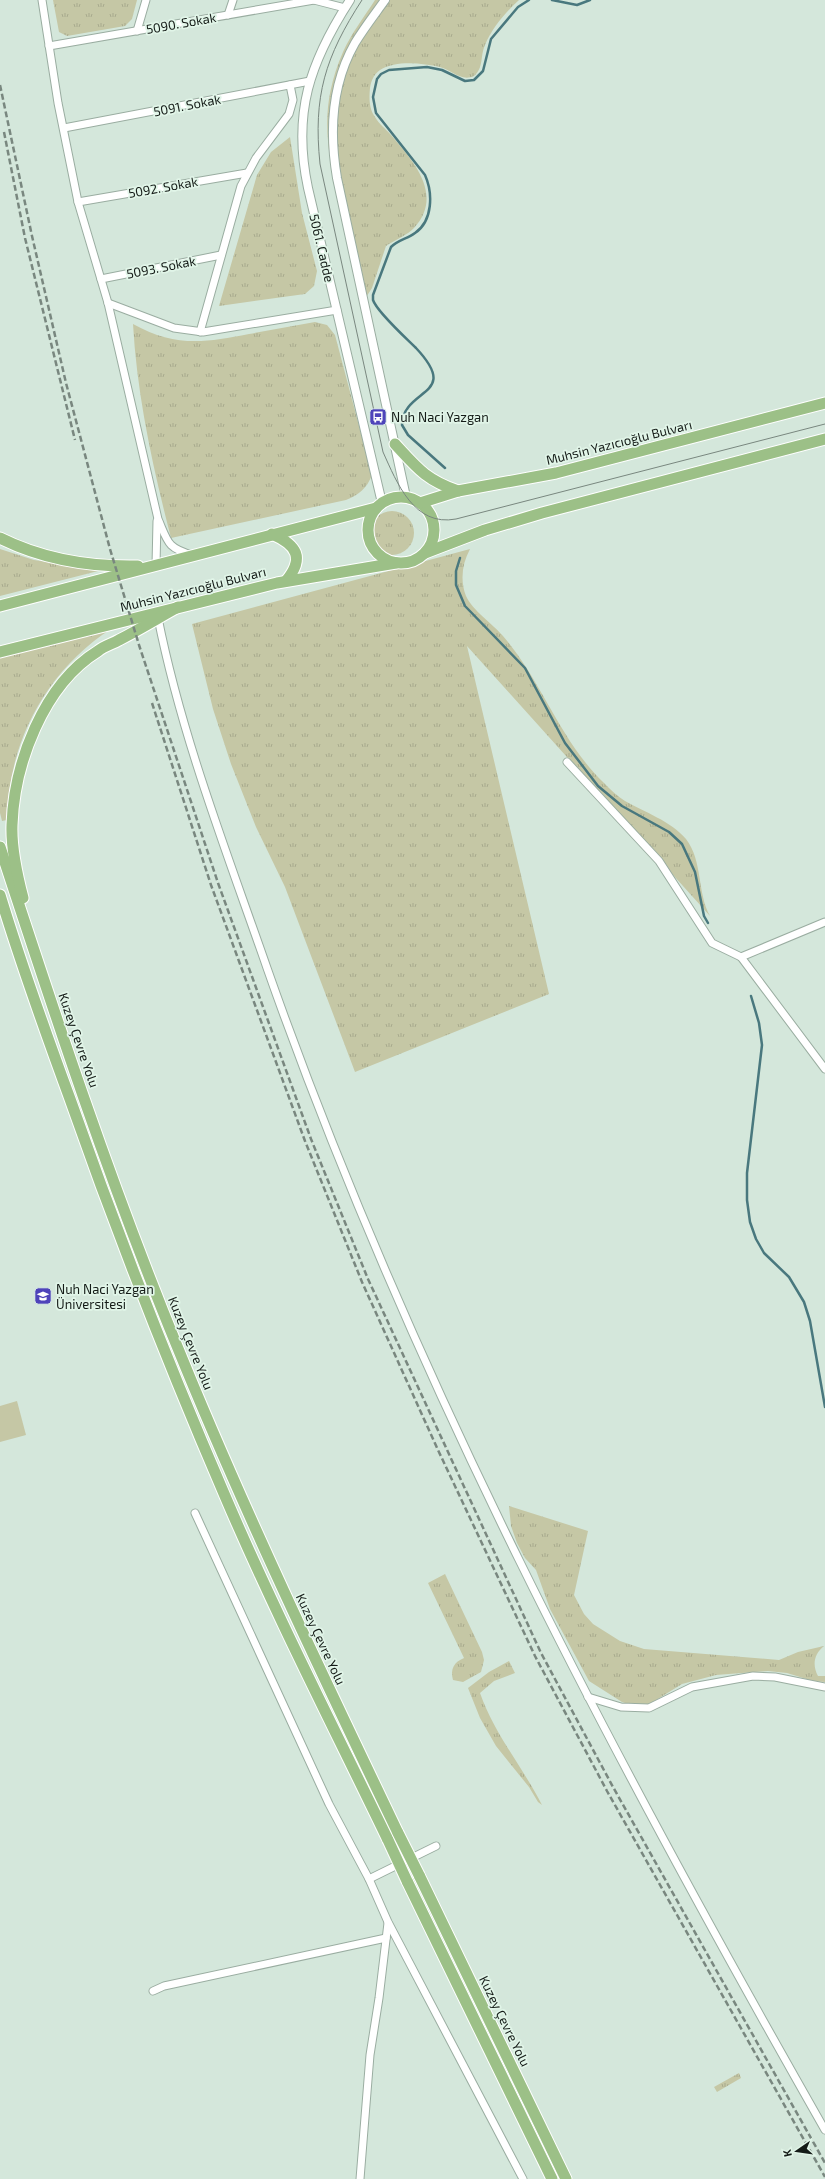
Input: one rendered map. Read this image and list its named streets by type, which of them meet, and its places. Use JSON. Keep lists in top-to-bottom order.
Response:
{
  "streets": {
    "highway": ["Muhsin Yazıcıoğlu Bulvarı", "Kuzey Çevre Yolu"],
    "street": [
      "5090. Sokak",
      "5091. Sokak",
      "5092. Sokak",
      "5061. Cadde",
      "5093. Sokak"
    ]
  },
  "crossings": [
    ["5090. Sokak", "5061. Cadde"],
    ["5091. Sokak", "5061. Cadde"],
    ["5061. Cadde", "Muhsin Yazıcıoğlu Bulvarı"]
  ],
  "places": {
    "bus stop": ["Nuh Naci Yazgan"],
    "school or university": ["Nuh Naci Yazgan Üniversitesi"]
  },
  "north": "left"
}
